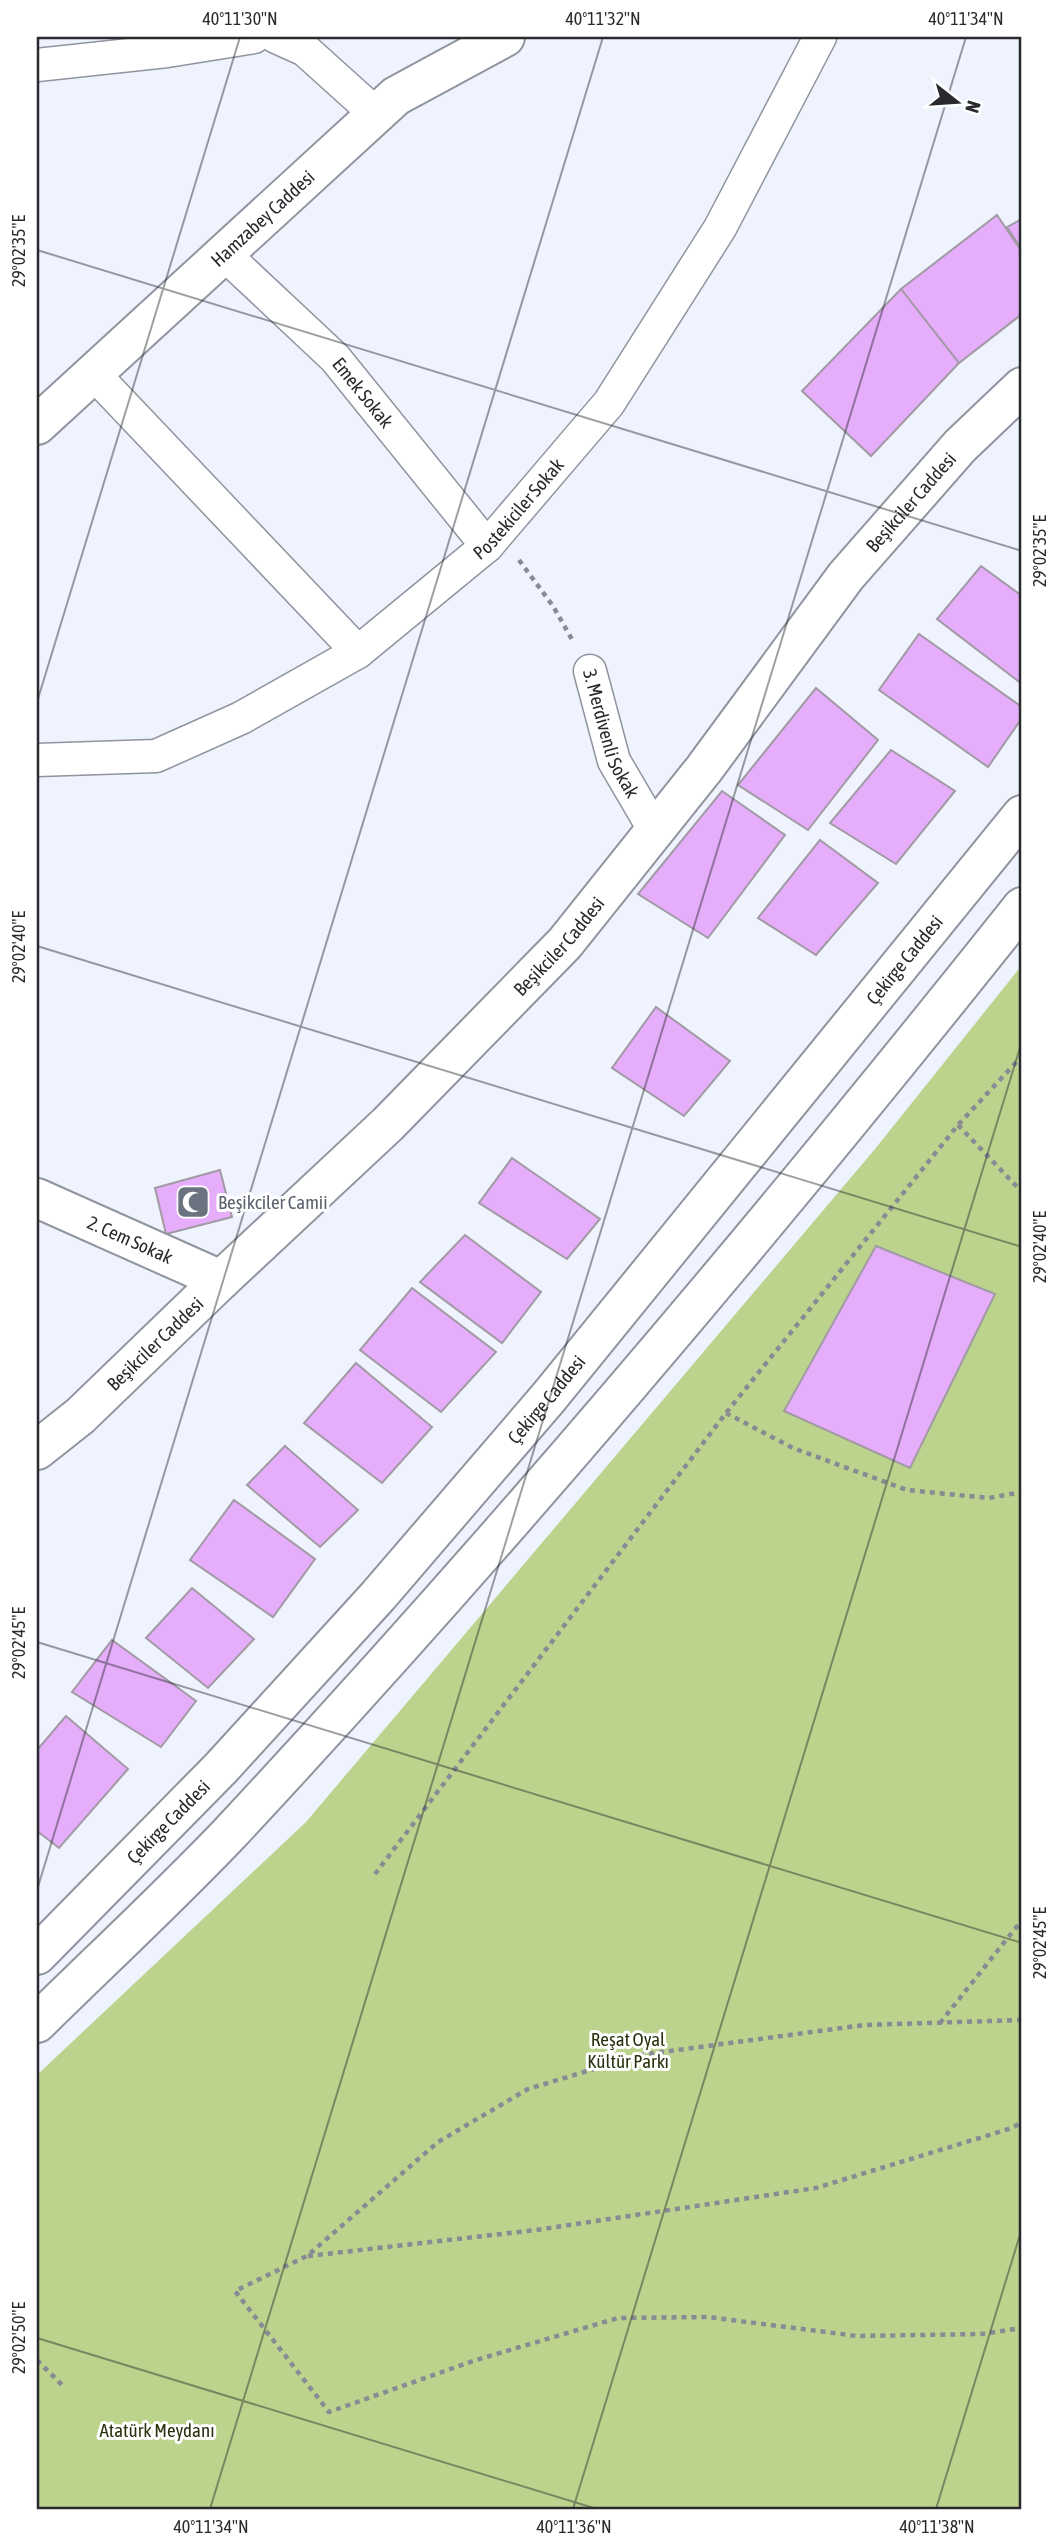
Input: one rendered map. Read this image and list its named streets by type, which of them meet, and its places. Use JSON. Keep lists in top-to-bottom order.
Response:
{
  "streets": {
    "main road": [
      "Hamzabey Caddesi",
      "Beşikciler Caddesi",
      "Çekirge Caddesi",
      "2. Cem Sokak"
    ],
    "street": ["Emek Sokak", "Postekiciler Sokak", "3. Merdivenli Sokak"]
  },
  "crossings": [
    ["Hamzabey Caddesi", "Emek Sokak"],
    ["Emek Sokak", "Postekiciler Sokak"],
    ["Emek Sokak", "3. Merdivenli Sokak"],
    ["Beşikciler Caddesi", "3. Merdivenli Sokak"],
    ["Beşikciler Caddesi", "2. Cem Sokak"],
    ["Postekiciler Sokak", "3. Merdivenli Sokak"]
  ],
  "parks": ["Reşat Oyal Kültür Parkı", "Atatürk Meydanı"],
  "places": {
    "mosque": ["Beşikciler Camii"]
  },
  "north": "right",
  "coordinates": [
    "40°11'30\"N",
    "40°11'32\"N",
    "40°11'34\"N",
    "29°02'35\"E",
    "29°02'40\"E",
    "29°02'45\"E",
    "29°02'50\"E",
    "40°11'36\"N",
    "40°11'38\"N"
  ]
}
